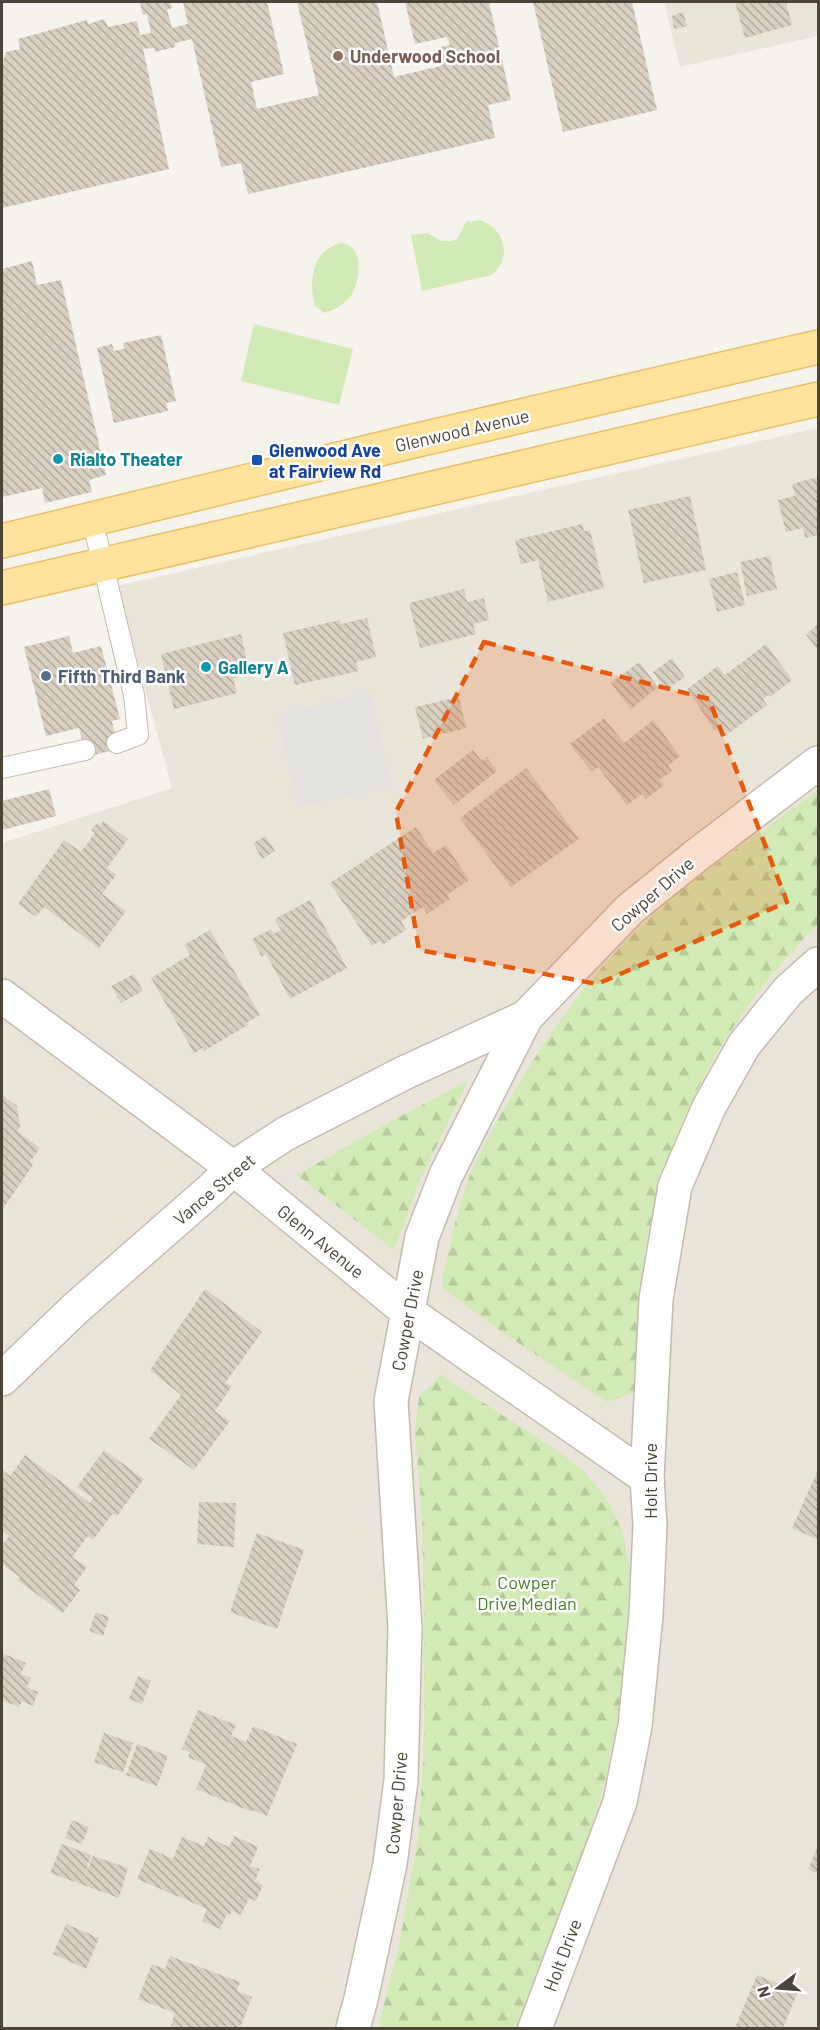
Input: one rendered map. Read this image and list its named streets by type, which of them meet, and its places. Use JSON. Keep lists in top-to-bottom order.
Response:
{
  "streets": {
    "main road": ["Glenwood Avenue"],
    "street": [
      "Cowper Drive",
      "Vance Street",
      "Glenn Avenue",
      "Holt Drive"
    ]
  },
  "crossings": [
    ["Cowper Drive", "Vance Street"],
    ["Cowper Drive", "Glenn Avenue"],
    ["Vance Street", "Glenn Avenue"],
    ["Glenn Avenue", "Holt Drive"]
  ],
  "parks": ["Cowper Drive Median"],
  "places": {
    "other": [
      "Underwood School",
      "Rialto Theater",
      "Gallery A",
      "Fifth Third Bank"
    ],
    "transit": ["Glenwood Ave at Fairview Rd"]
  },
  "north": "left"
}
